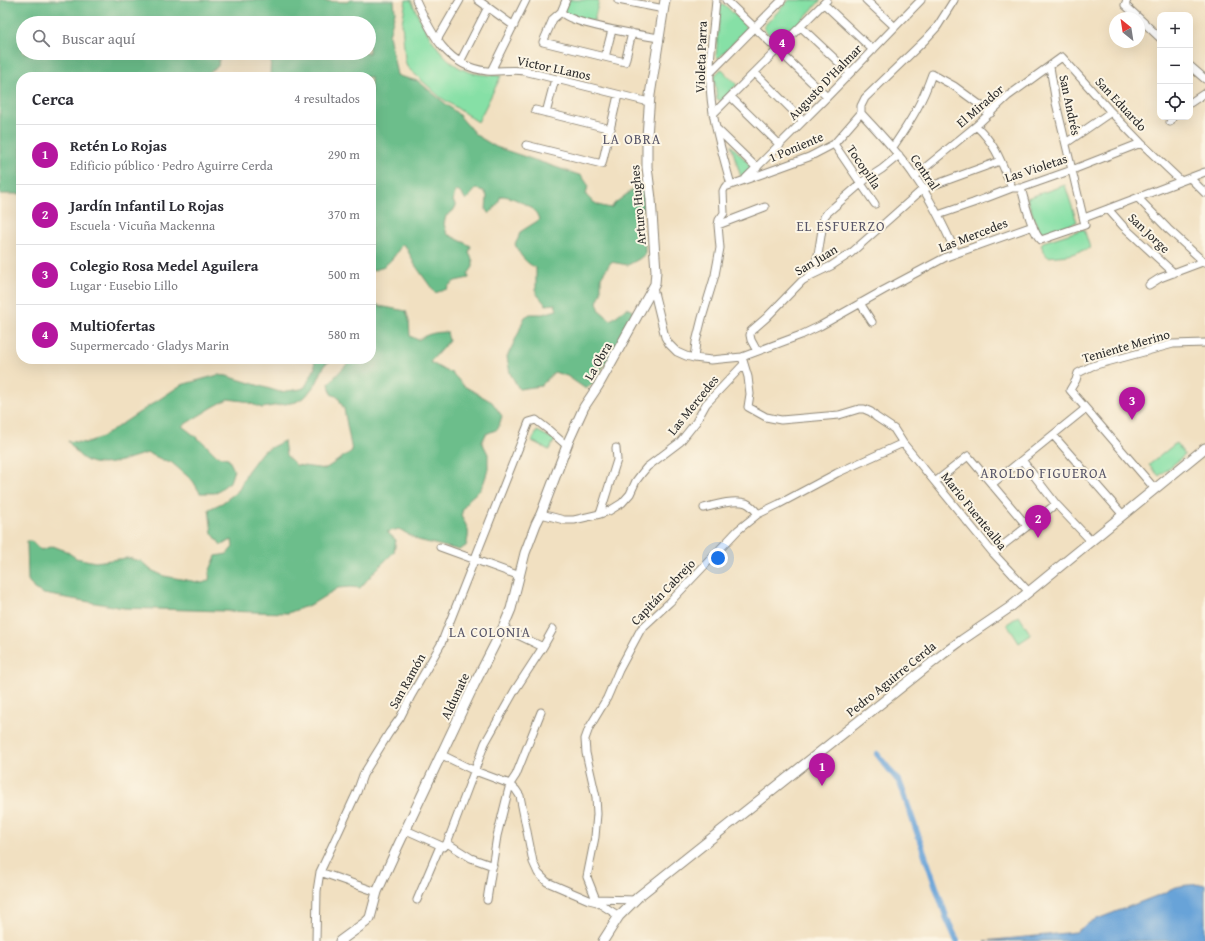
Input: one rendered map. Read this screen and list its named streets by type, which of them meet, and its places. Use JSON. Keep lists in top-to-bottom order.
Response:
{
  "streets": {
    "street": [
      "Violeta Parra",
      "Victor LLanos",
      "Augusto D'Halmar",
      "San Eduardo",
      "San Andrés",
      "El Mirador",
      "1 Poniente",
      "Tocopilla",
      "Las Violetas",
      "Central",
      "Arturo Hughes",
      "San Jorge",
      "Las Mercedes",
      "San Juan",
      "Teniente Merino",
      "La Obra",
      "Mario Fuentealba",
      "Capitán Cabrejo",
      "Pedro Aguirre Cerda",
      "San Ramón",
      "Aldunate"
    ]
  },
  "crossings": [
    ["Violeta Parra", "1 Poniente"],
    ["Victor LLanos", "Arturo Hughes"],
    ["Augusto D'Halmar", "1 Poniente"],
    ["San Eduardo", "El Mirador"],
    ["San Eduardo", "Las Violetas"],
    ["San Andrés", "El Mirador"],
    ["San Andrés", "Las Violetas"],
    ["El Mirador", "Central"],
    ["1 Poniente", "Tocopilla"],
    ["1 Poniente", "Central"],
    ["Las Violetas", "Central"],
    ["Central", "Las Mercedes"],
    ["Central", "San Juan"],
    ["Arturo Hughes", "La Obra"],
    ["Las Mercedes", "San Juan"],
    ["Las Mercedes", "Mario Fuentealba"],
    ["Las Mercedes", "Aldunate"],
    ["La Obra", "San Ramón"],
    ["La Obra", "Aldunate"],
    ["Mario Fuentealba", "Capitán Cabrejo"],
    ["Mario Fuentealba", "Pedro Aguirre Cerda"],
    ["San Ramón", "Aldunate"]
  ],
  "districts": [
    "LA OBRA",
    "EL ESFUERZO",
    "AROLDO FIGUEROA",
    "LA COLONIA"
  ],
  "north": "top left",
  "page": {
    "map_buttons": ["+", "−"],
    "search": "Buscar aquí",
    "pins": [
      "4",
      "3",
      "2",
      "1"
    ],
    "heading": ["Cerca", "4 resultados"],
    "list": [
      {
        "mark": "1",
        "name": "Retén Lo Rojas",
        "note": "Edificio público · Pedro Aguirre Cerda",
        "value": "290 m"
      },
      {
        "mark": "2",
        "name": "Jardín Infantil Lo Rojas",
        "note": "Escuela · Vicuña Mackenna",
        "value": "370 m"
      },
      {
        "mark": "3",
        "name": "Colegio Rosa Medel Aguilera",
        "note": "Lugar · Eusebio Lillo",
        "value": "500 m"
      },
      {
        "mark": "4",
        "name": "MultiOfertas",
        "note": "Supermercado · Gladys Marin",
        "value": "580 m"
      }
    ]
  }
}
